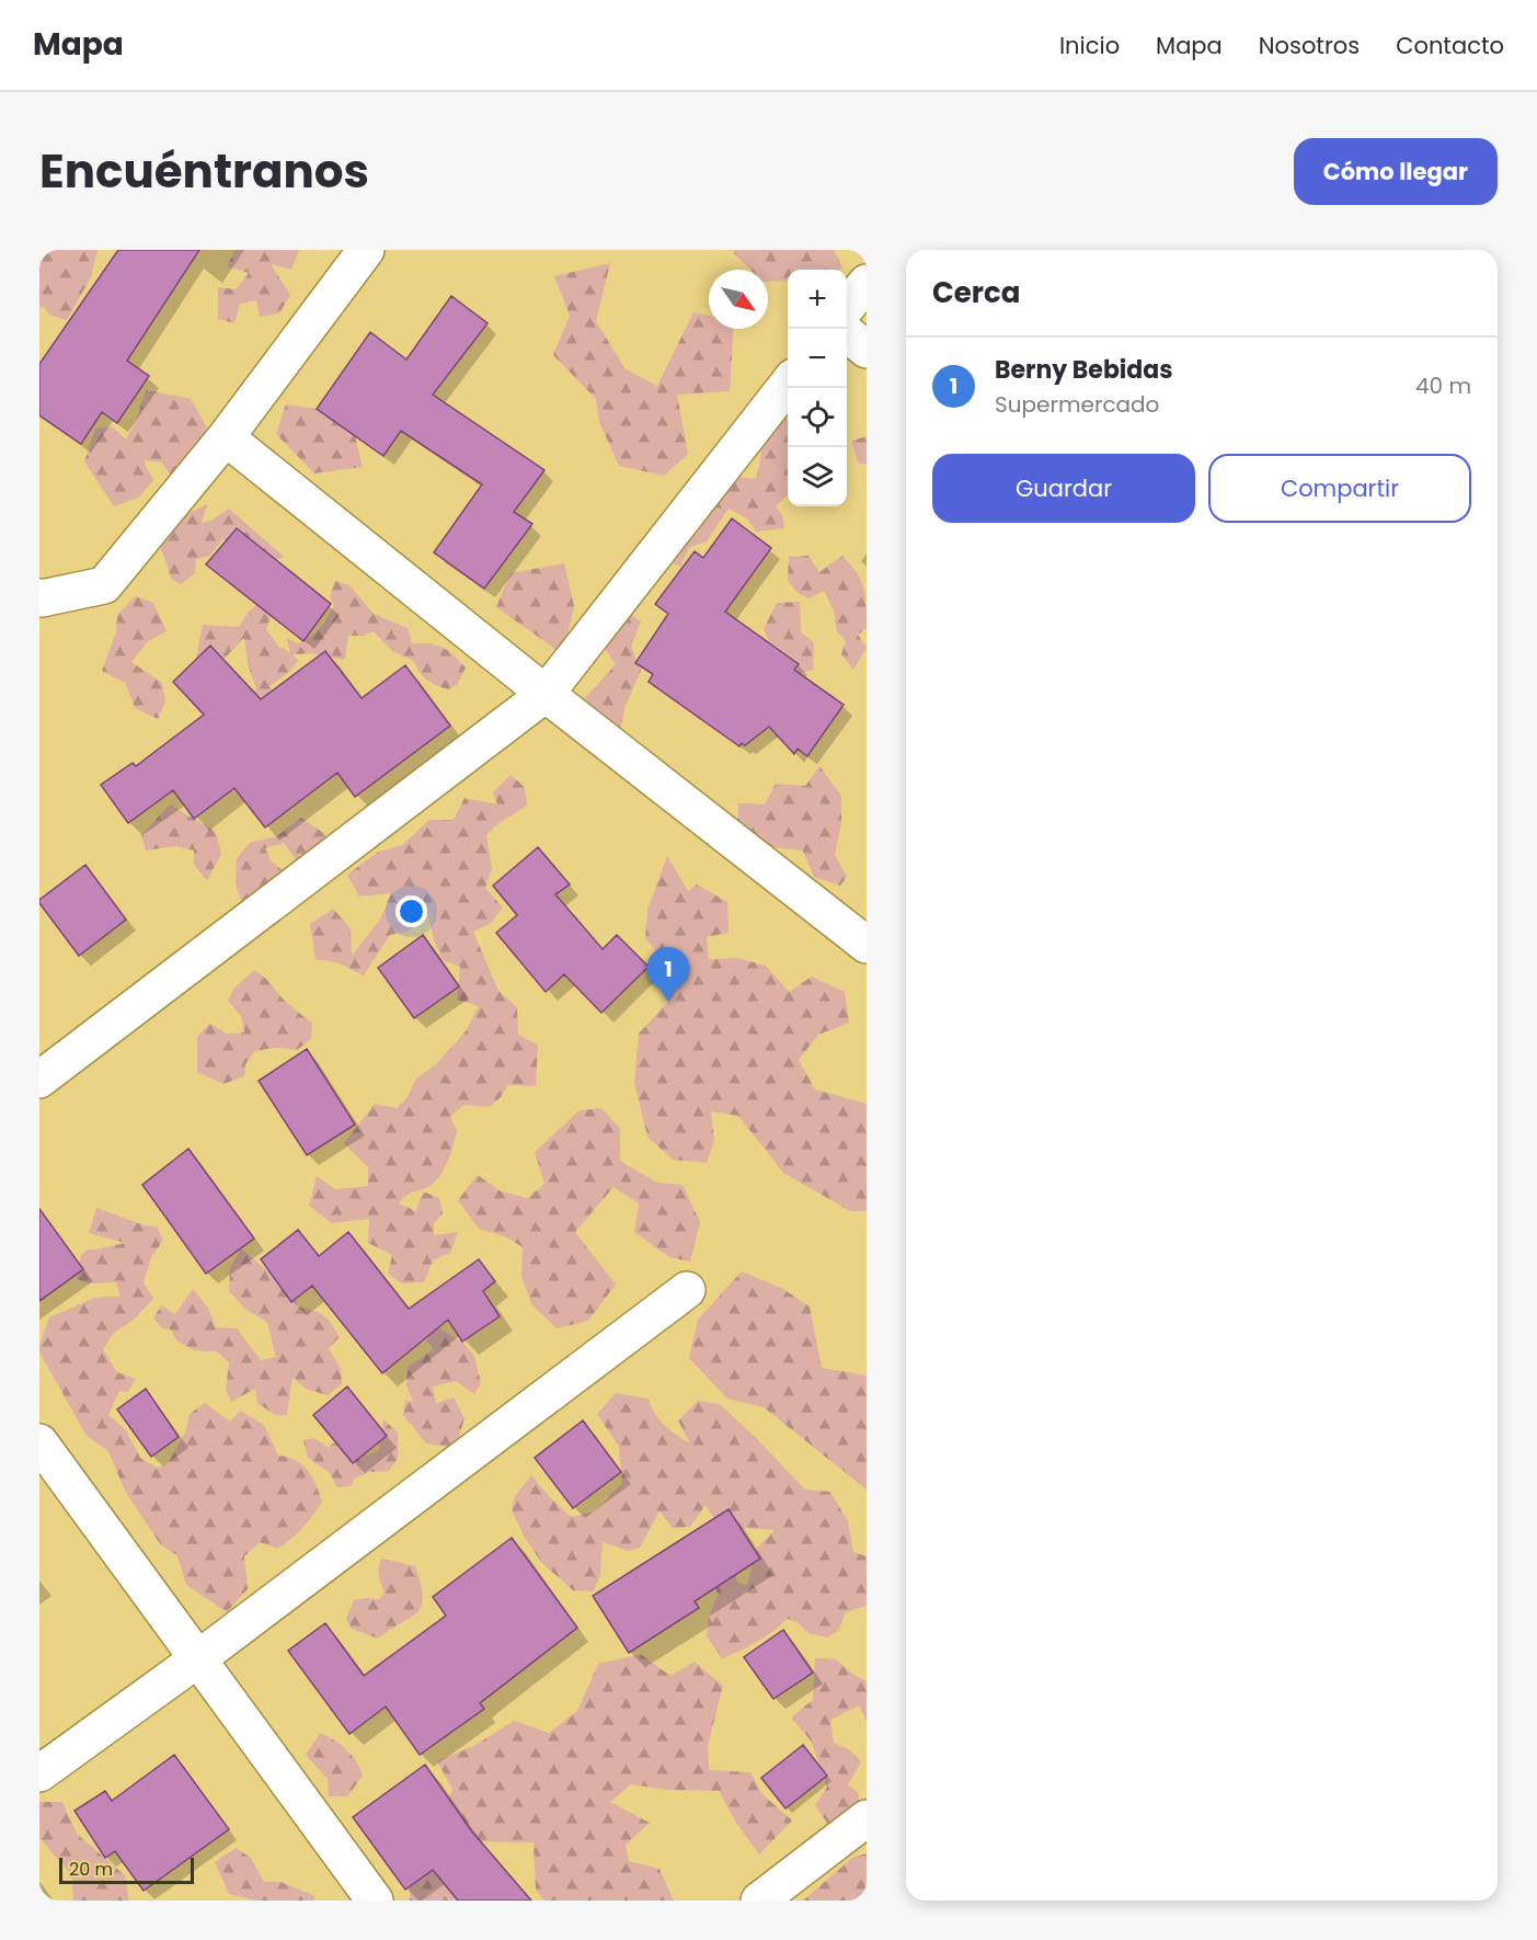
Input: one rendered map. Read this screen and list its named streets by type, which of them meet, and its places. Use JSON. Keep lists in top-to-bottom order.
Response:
{
  "scale_bar": "20 m",
  "north": "bottom right",
  "page": {
    "header": "Mapa",
    "nav": [
      "Inicio",
      "Mapa",
      "Nosotros",
      "Contacto"
    ],
    "title": "Encuéntranos",
    "buttons": [
      "Cómo llegar",
      ["Guardar", "Compartir"]
    ],
    "heading": "Cerca",
    "map_buttons": ["+", "−"],
    "list": [
      {
        "mark": "1",
        "name": "Berny Bebidas",
        "note": "Supermercado",
        "value": "40 m"
      }
    ],
    "pins": "1",
    "scale": "20 m"
  }
}
